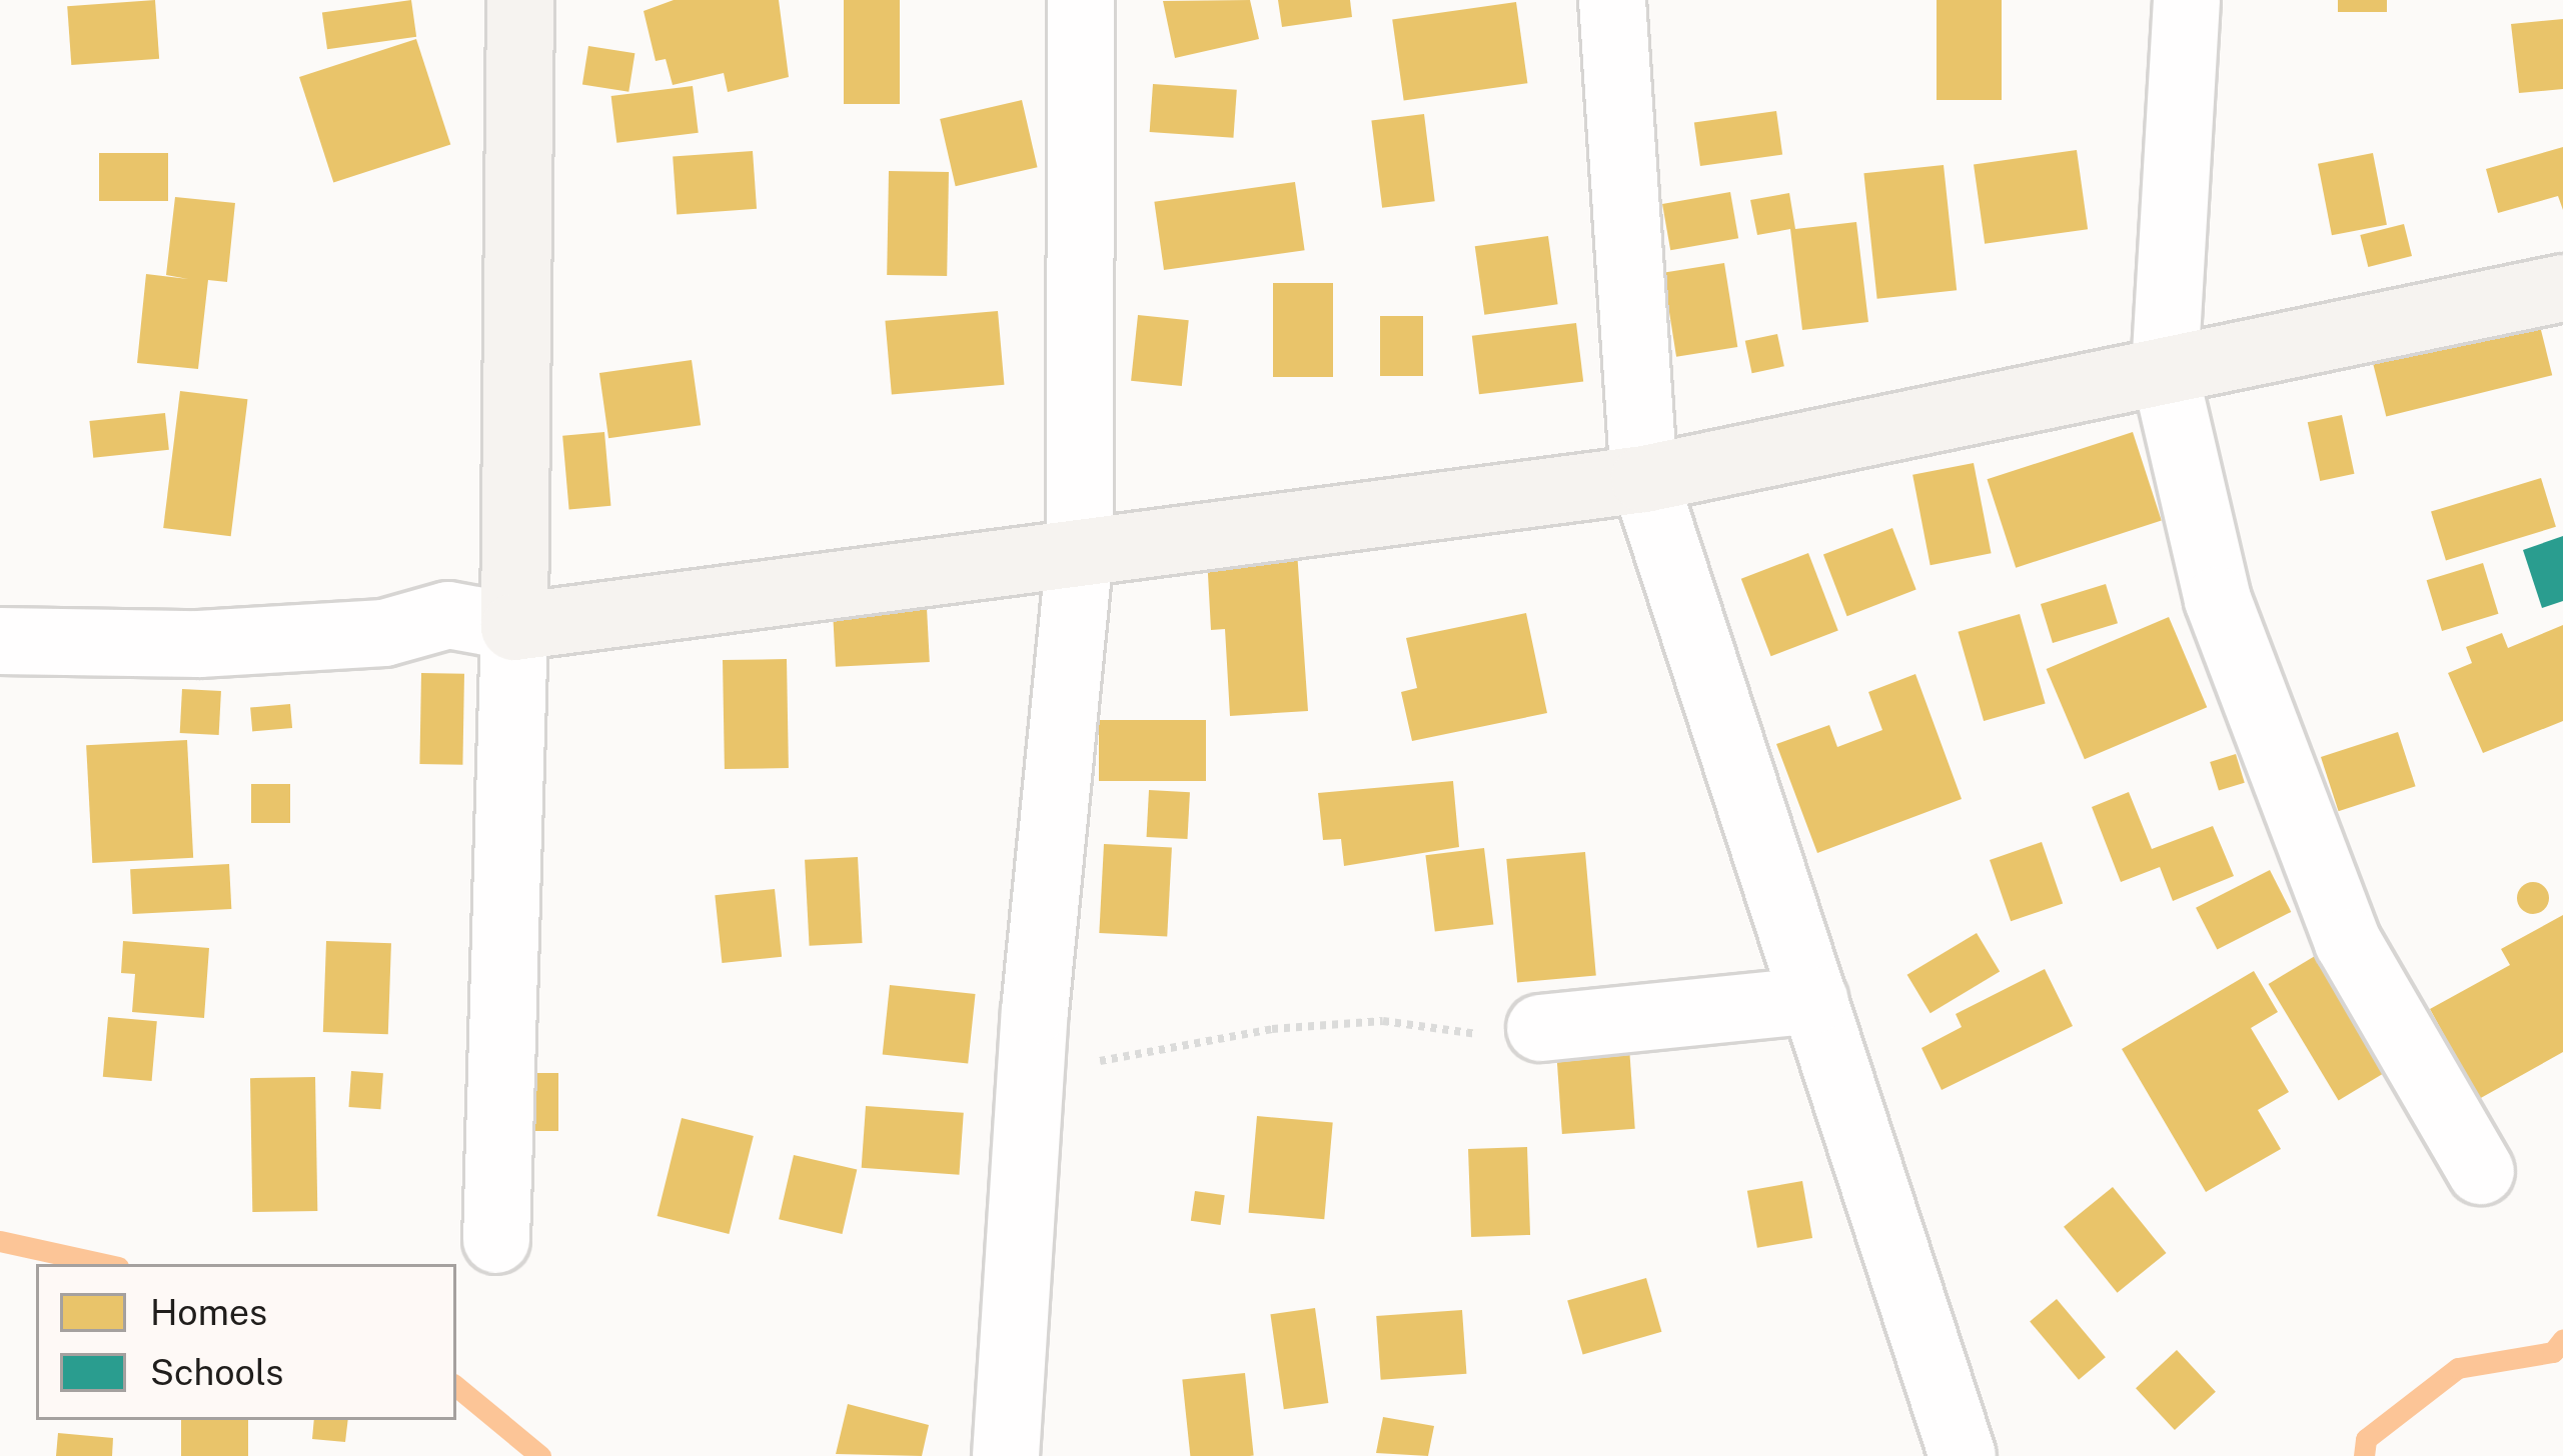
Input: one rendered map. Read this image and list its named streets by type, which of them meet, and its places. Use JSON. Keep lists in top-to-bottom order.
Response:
{
  "legend": ["Homes", "Schools"]
}
